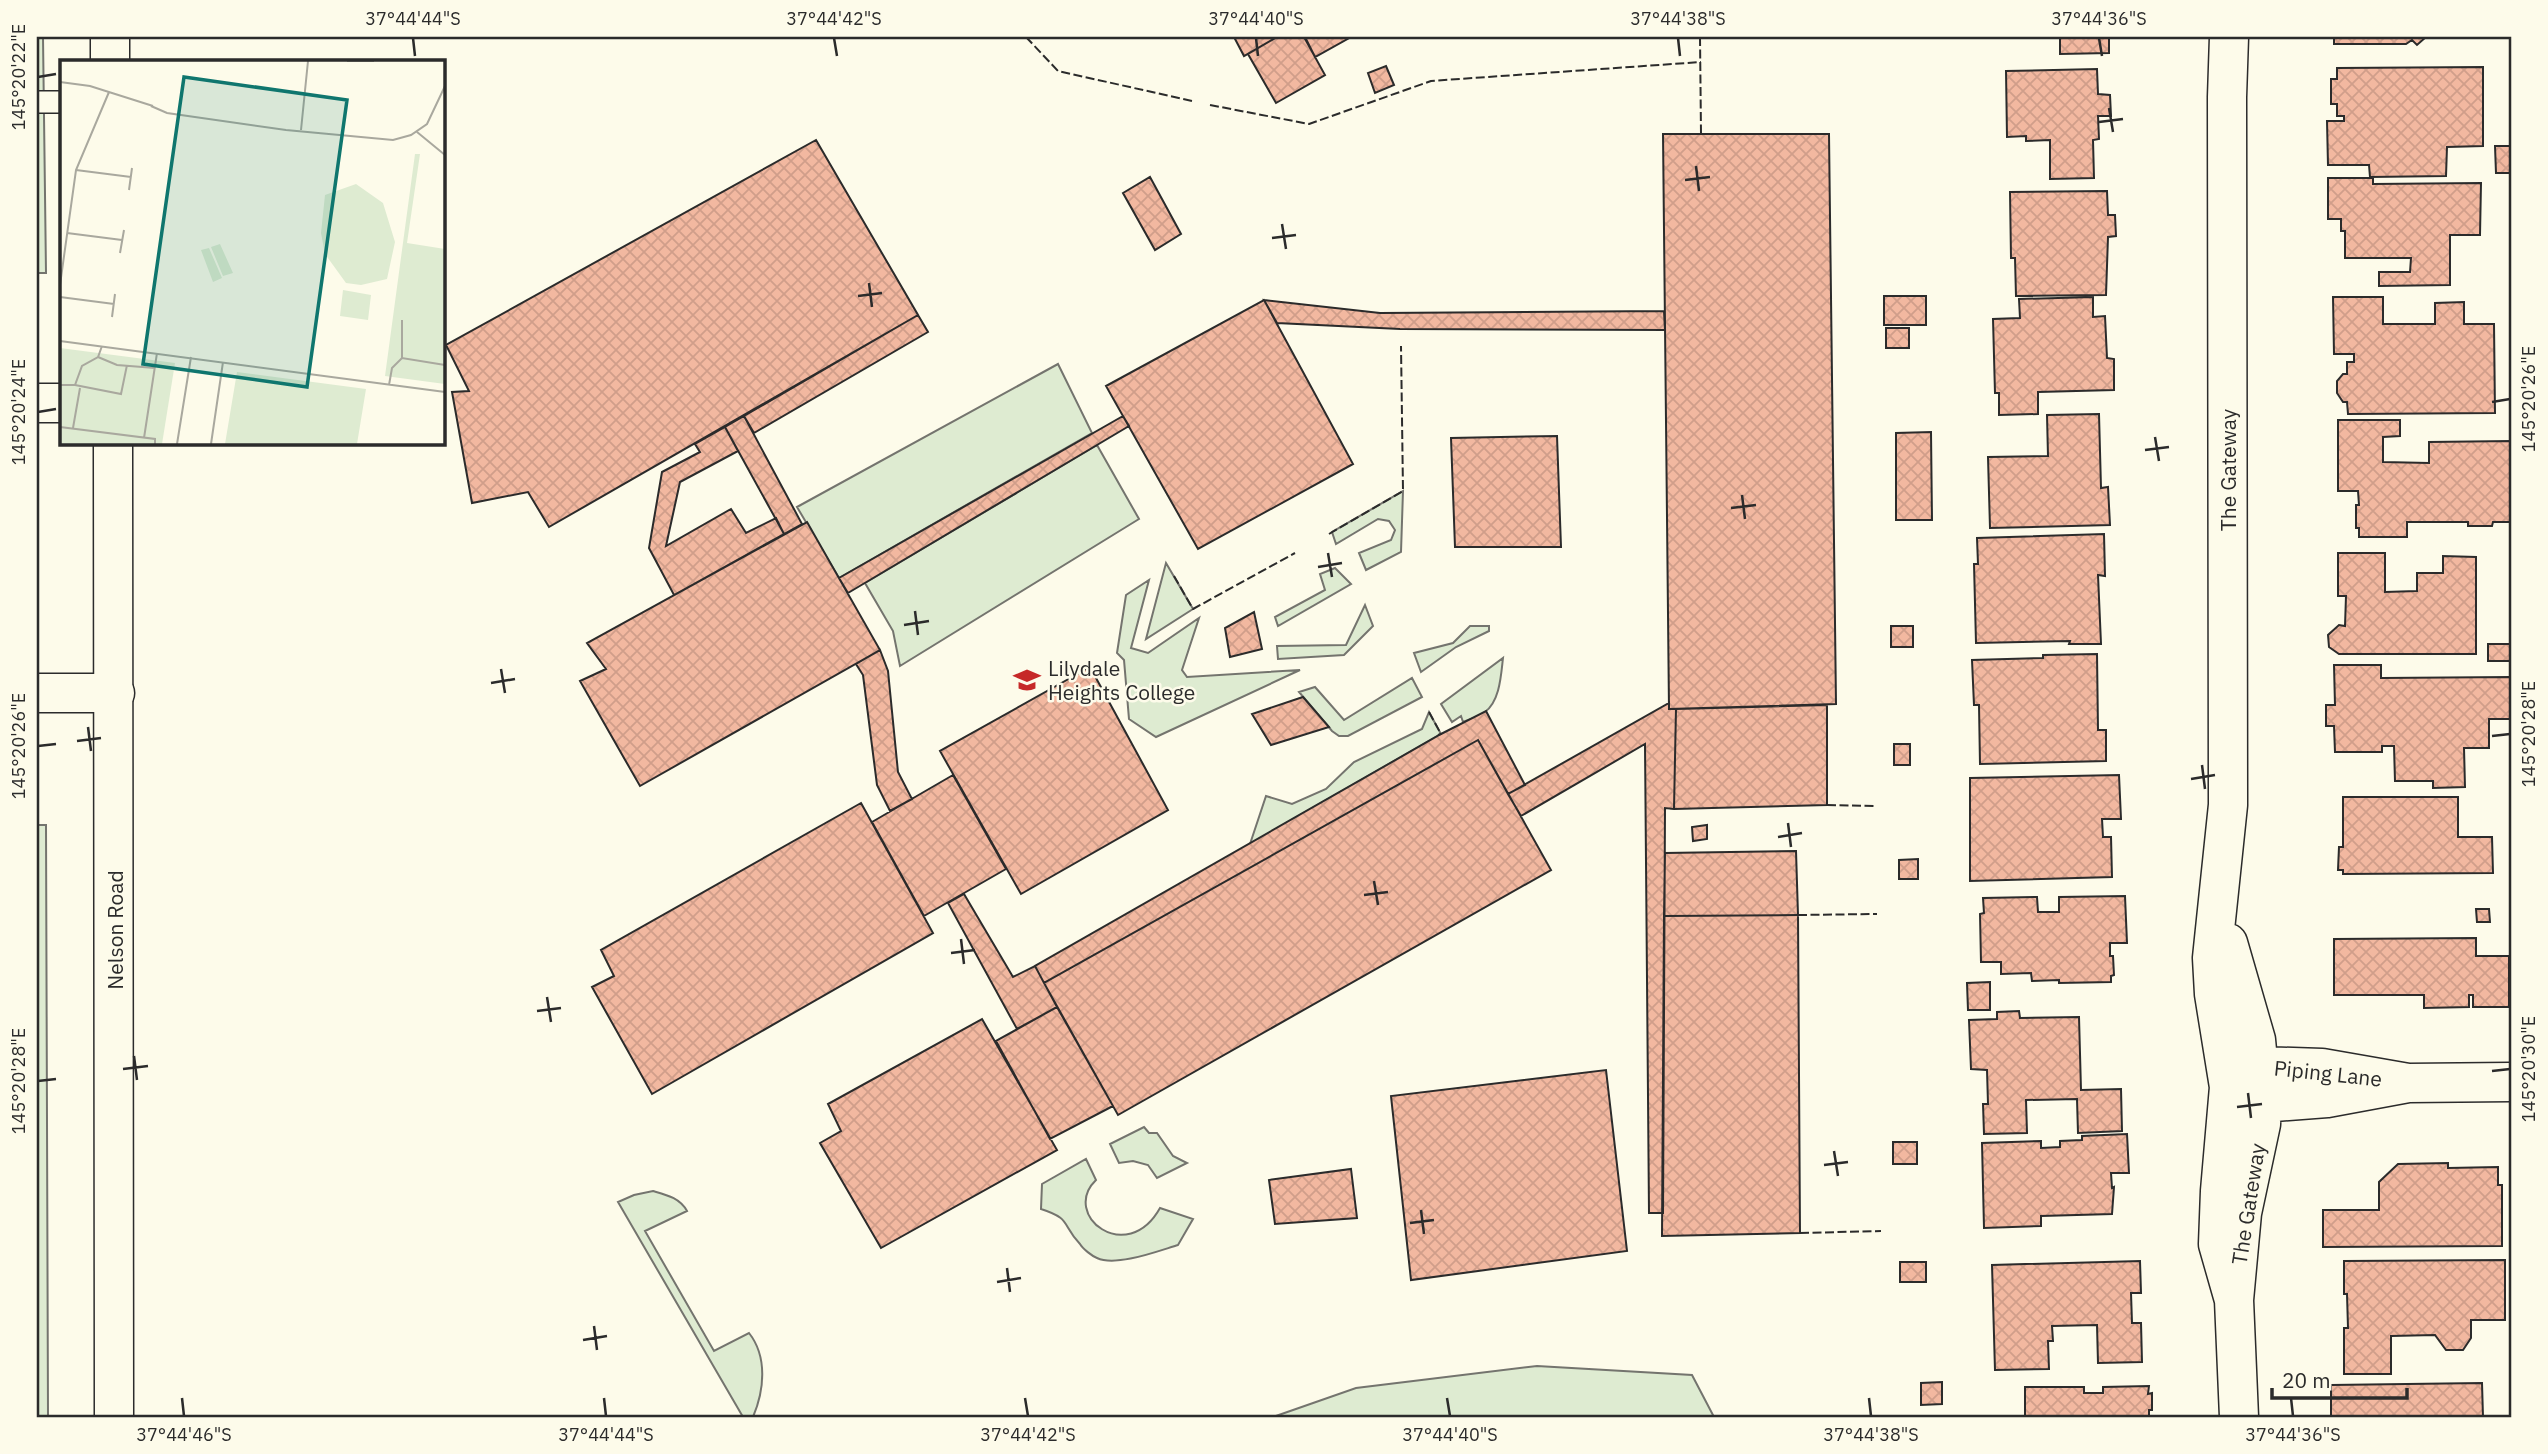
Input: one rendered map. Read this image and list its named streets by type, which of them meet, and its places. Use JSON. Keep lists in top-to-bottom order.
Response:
{
  "streets": {
    "street": ["The Gateway", "Nelson Road", "Piping Lane"]
  },
  "crossings": [
    ["The Gateway", "Piping Lane"]
  ],
  "places": {
    "school or university": ["Lilydale Heights College"]
  },
  "scale_bar": "20 m",
  "coordinates": [
    "37°44'44\"S",
    "37°44'42\"S",
    "37°44'40\"S",
    "37°44'38\"S",
    "37°44'36\"S",
    "145°20'22\"E",
    "145°20'26\"E",
    "145°20'24\"E",
    "145°20'28\"E",
    "145°20'30\"E",
    "37°44'46\"S"
  ]
}
